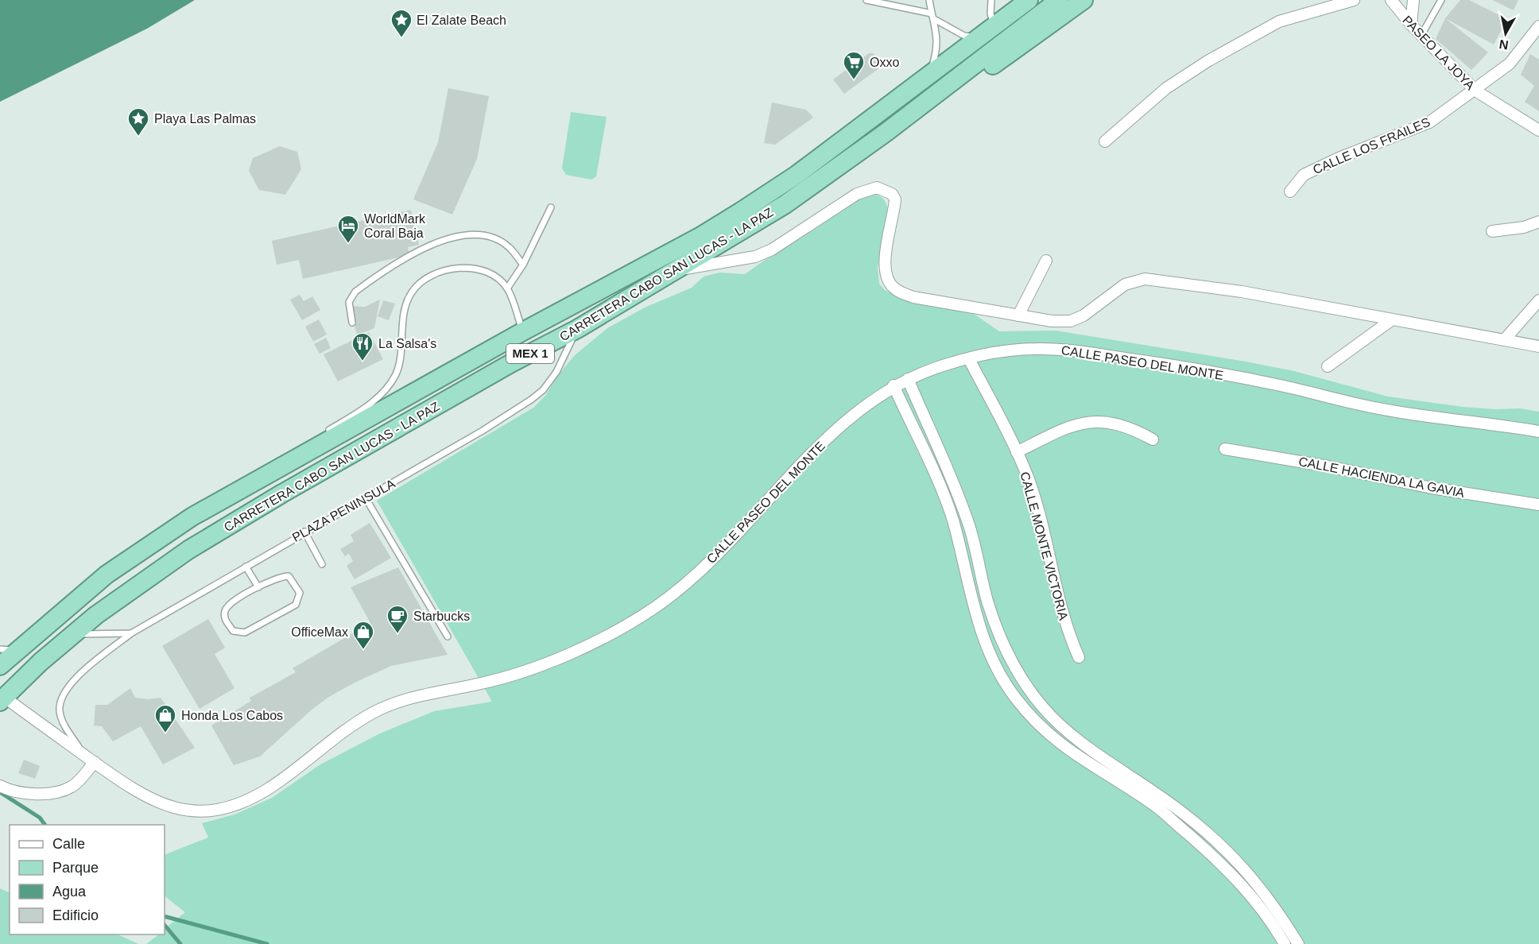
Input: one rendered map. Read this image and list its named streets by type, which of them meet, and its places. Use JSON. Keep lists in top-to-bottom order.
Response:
{
  "streets": {
    "highway": ["CARRETERA CABO SAN LUCAS - LA PAZ", "MEX 1"],
    "street": [
      "PASEO LA JOYA",
      "CALLE LOS FRAILES",
      "CALLE PASEO DEL MONTE",
      "CALLE HACIENDA LA GAVIA",
      "CALLE MONTE VICTORIA"
    ],
    "lane": ["PLAZA PENINSULA"]
  },
  "crossings": [
    ["PASEO LA JOYA", "CALLE LOS FRAILES"],
    ["CARRETERA CABO SAN LUCAS - LA PAZ", "CALLE PASEO DEL MONTE"],
    ["CARRETERA CABO SAN LUCAS - LA PAZ", "PLAZA PENINSULA"],
    ["CALLE PASEO DEL MONTE", "CALLE MONTE VICTORIA"]
  ],
  "places": {
    "place": ["El Zalate Beach", "Playa Las Palmas"],
    "supermarket": ["Oxxo"],
    "hotel": ["WorldMark Coral Baja"],
    "restaurant": ["La Salsa's"],
    "cafe": ["Starbucks"],
    "shop": ["OfficeMax", "Honda Los Cabos"]
  },
  "legend": [
    "Calle",
    "Parque",
    "Agua",
    "Edificio"
  ],
  "north": "bottom"
}
